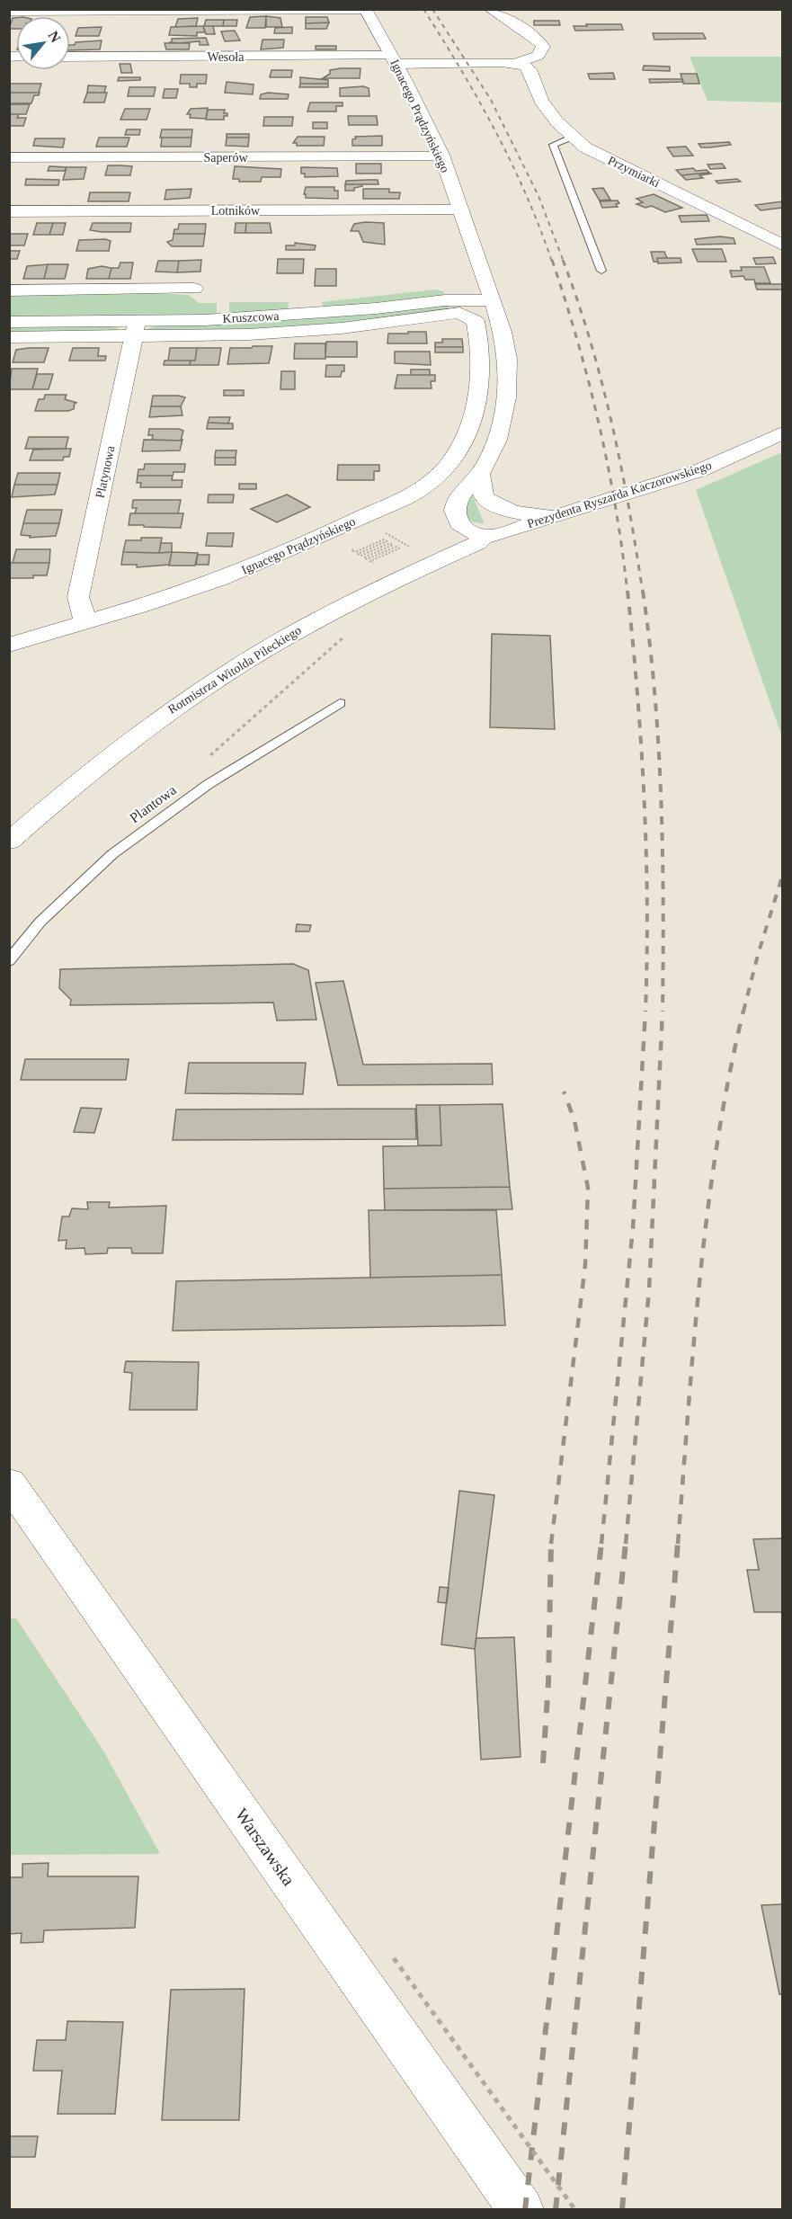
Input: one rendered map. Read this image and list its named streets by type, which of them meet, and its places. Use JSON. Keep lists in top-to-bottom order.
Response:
{
  "streets": {
    "street": [
      "Wesoła",
      "Ignacego Prądzyńskiego",
      "Saperów",
      "Przymiarki",
      "Lotników",
      "Kruszcowa",
      "Platynowa",
      "Prezydenta Ryszarda Kaczorowskiego",
      "Rotmistrza Witolda Pileckiego",
      "Warszawska"
    ],
    "lane": ["Plantowa"]
  },
  "crossings": [
    ["Wesoła", "Ignacego Prądzyńskiego"],
    ["Ignacego Prądzyńskiego", "Saperów"],
    ["Ignacego Prądzyńskiego", "Lotników"],
    ["Ignacego Prądzyńskiego", "Kruszcowa"],
    ["Ignacego Prądzyńskiego", "Platynowa"],
    ["Ignacego Prądzyńskiego", "Prezydenta Ryszarda Kaczorowskiego"],
    ["Ignacego Prądzyńskiego", "Rotmistrza Witolda Pileckiego"],
    ["Kruszcowa", "Platynowa"],
    ["Prezydenta Ryszarda Kaczorowskiego", "Rotmistrza Witolda Pileckiego"]
  ],
  "north": "top right"
}
